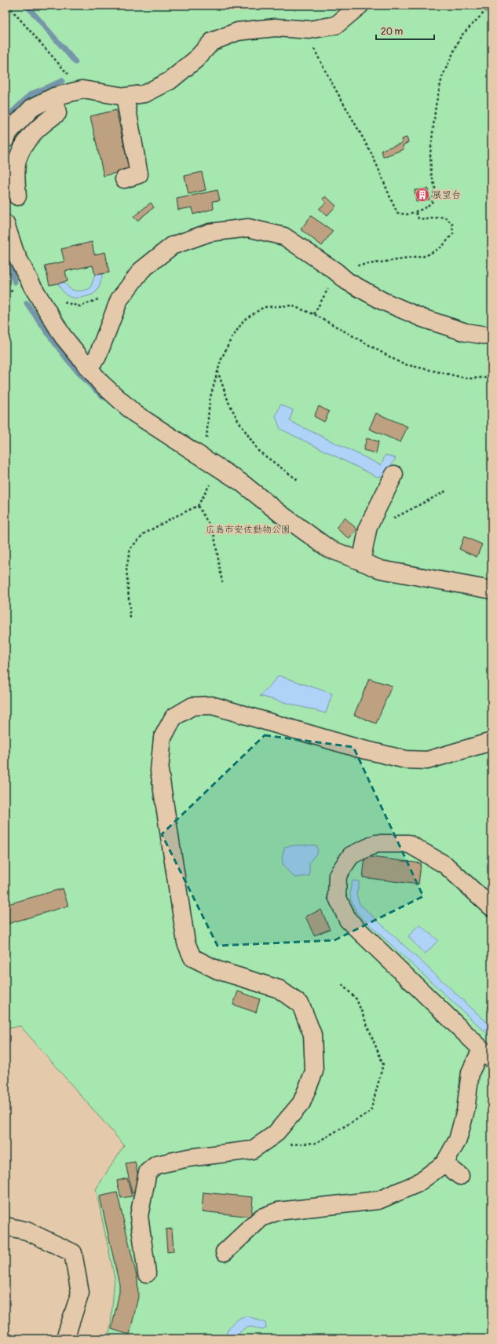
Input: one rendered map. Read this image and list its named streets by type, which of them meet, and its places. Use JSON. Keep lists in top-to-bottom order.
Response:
{
  "parks": ["広島市安佐動物公園"],
  "places": {
    "building": ["展望台"]
  },
  "scale_bar": "20 m"
}
